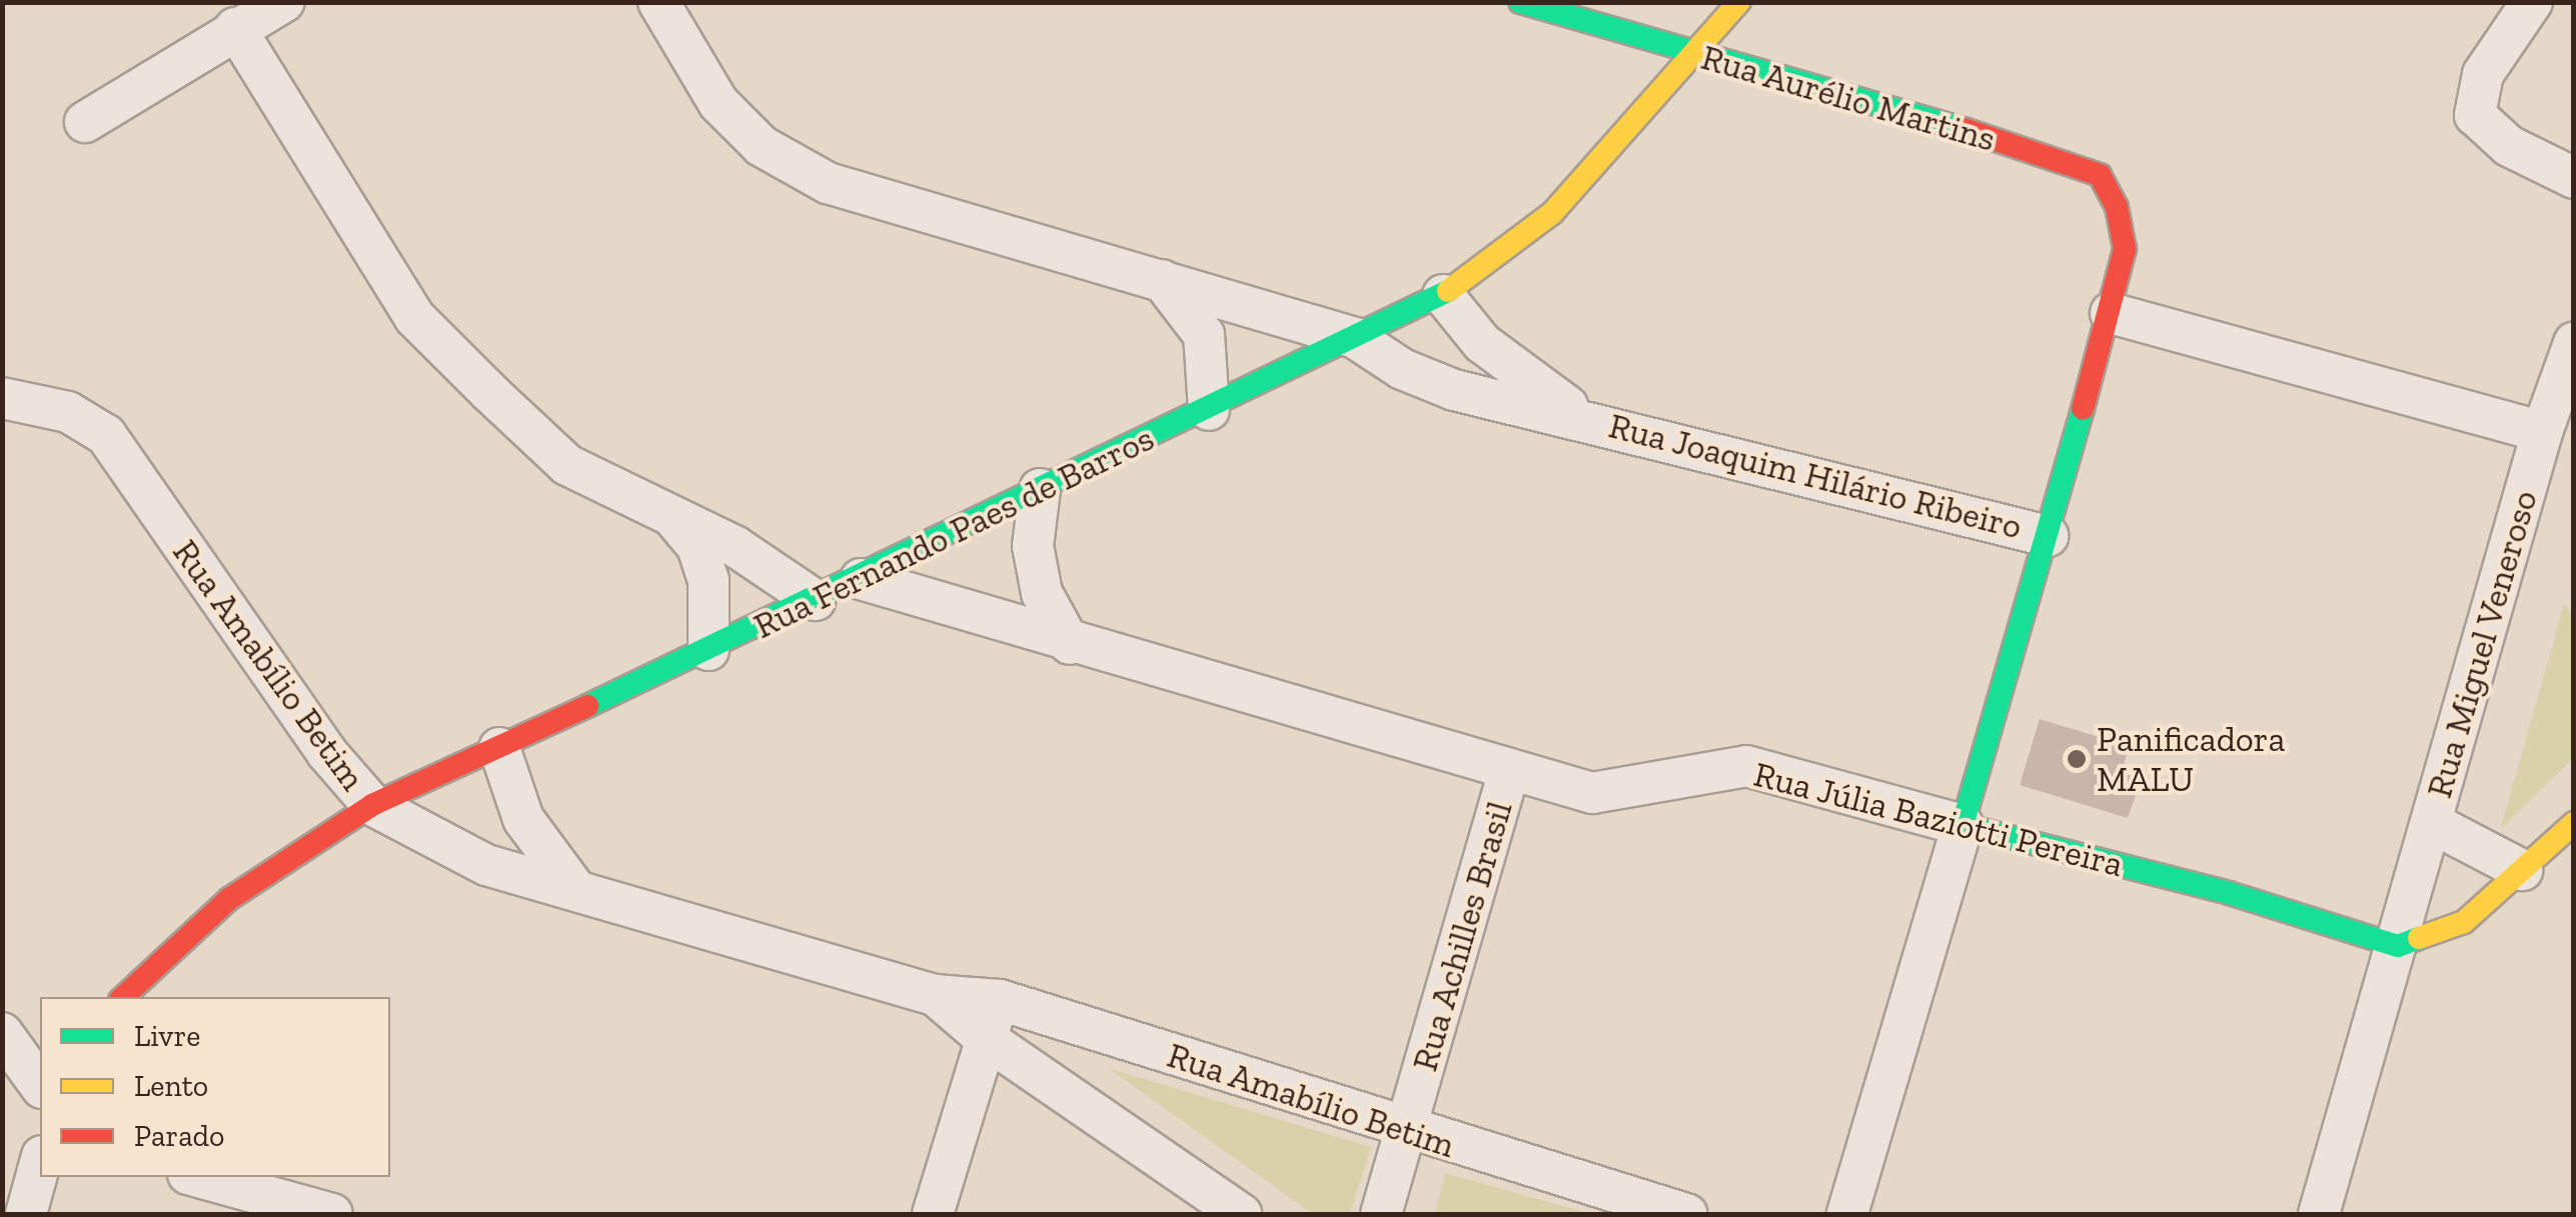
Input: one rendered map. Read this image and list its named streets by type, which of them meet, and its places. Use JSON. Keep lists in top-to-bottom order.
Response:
{
  "streets": {
    "street": [
      "Rua Aurélio Martins",
      "Rua Joaquim Hilário Ribeiro",
      "Rua Fernando Paes de Barros",
      "Rua Miguel Veneroso",
      "Rua Amabílio Betim",
      "Rua Júlia Baziotti Pereira",
      "Rua Achilles Brasil"
    ]
  },
  "crossings": [
    ["Rua Aurélio Martins", "Rua Fernando Paes de Barros"],
    ["Rua Joaquim Hilário Ribeiro", "Rua Fernando Paes de Barros"],
    ["Rua Fernando Paes de Barros", "Rua Amabílio Betim"],
    ["Rua Fernando Paes de Barros", "Rua Júlia Baziotti Pereira"],
    ["Rua Miguel Veneroso", "Rua Júlia Baziotti Pereira"],
    ["Rua Amabílio Betim", "Rua Achilles Brasil"],
    ["Rua Júlia Baziotti Pereira", "Rua Achilles Brasil"]
  ],
  "places": ["Panificadora MALU"],
  "legend": ["Livre", "Lento", "Parado"]
}
